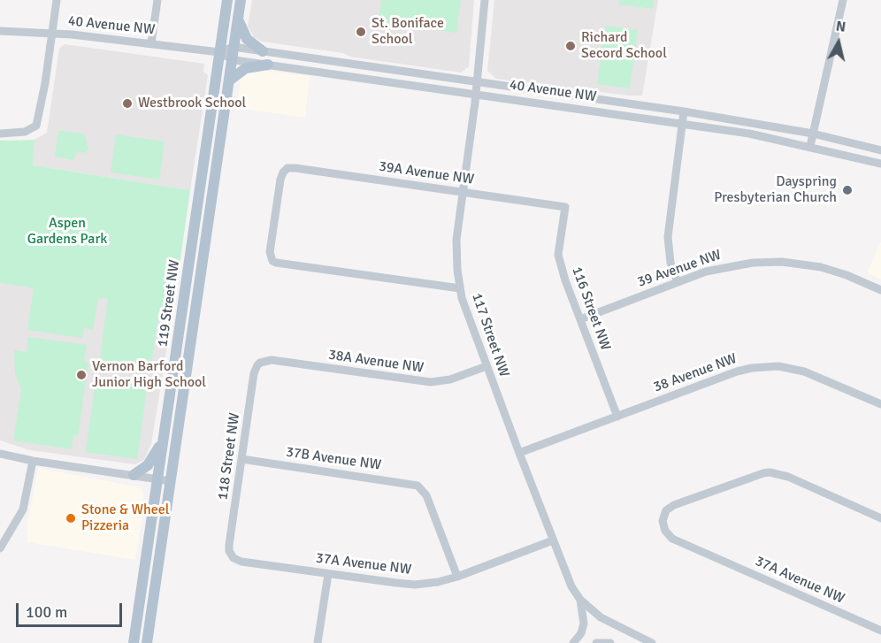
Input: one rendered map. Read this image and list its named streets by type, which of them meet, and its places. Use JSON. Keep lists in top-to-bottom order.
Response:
{
  "streets": {
    "main road": ["119 Street NW"],
    "street": [
      "40 Avenue NW",
      "39A Avenue NW",
      "39 Avenue NW",
      "116 Street NW",
      "117 Street NW",
      "38A Avenue NW",
      "38 Avenue NW",
      "118 Street NW",
      "37B Avenue NW",
      "37A Avenue NW"
    ]
  },
  "crossings": [
    ["40 Avenue NW", "119 Street NW"],
    ["40 Avenue NW", "117 Street NW"],
    ["39A Avenue NW", "116 Street NW"],
    ["39A Avenue NW", "117 Street NW"],
    ["39 Avenue NW", "116 Street NW"],
    ["116 Street NW", "38 Avenue NW"],
    ["117 Street NW", "38A Avenue NW"],
    ["117 Street NW", "38 Avenue NW"],
    ["117 Street NW", "37A Avenue NW"],
    ["38A Avenue NW", "118 Street NW"],
    ["118 Street NW", "37B Avenue NW"],
    ["118 Street NW", "37A Avenue NW"],
    ["37B Avenue NW", "37A Avenue NW"]
  ],
  "parks": ["Aspen Gardens Park"],
  "places": [
    "St. Boniface School",
    "Richard Secord School",
    "Westbrook School",
    "Dayspring Presbyterian Church",
    "Vernon Barford Junior High School",
    "Stone & Wheel Pizzeria"
  ],
  "scale_bar": "100 m",
  "north": "top"
}
